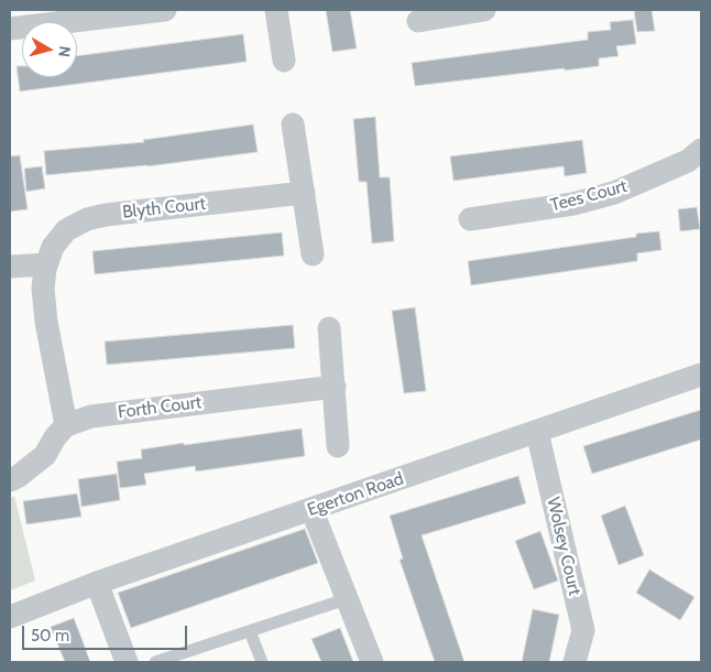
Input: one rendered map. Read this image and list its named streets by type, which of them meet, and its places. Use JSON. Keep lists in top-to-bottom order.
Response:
{
  "streets": {
    "street": [
      "Tees Court",
      "Blyth Court",
      "Forth Court",
      "Egerton Road",
      "Wolsey Court"
    ]
  },
  "crossings": [
    ["Blyth Court", "Forth Court"],
    ["Egerton Road", "Wolsey Court"]
  ],
  "scale_bar": "50 m",
  "north": "right"
}
